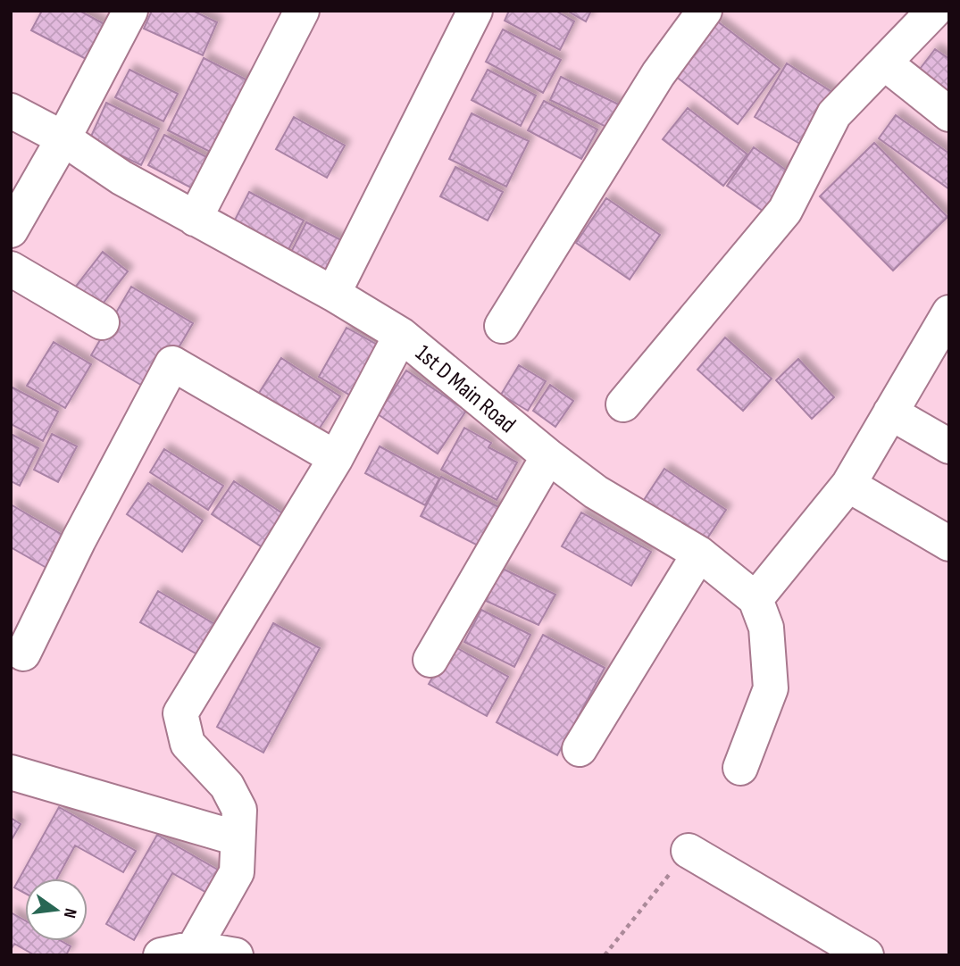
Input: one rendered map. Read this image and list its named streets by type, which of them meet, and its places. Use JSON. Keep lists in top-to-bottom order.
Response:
{
  "streets": {
    "street": ["1st D Main Road"]
  },
  "north": "right"
}
